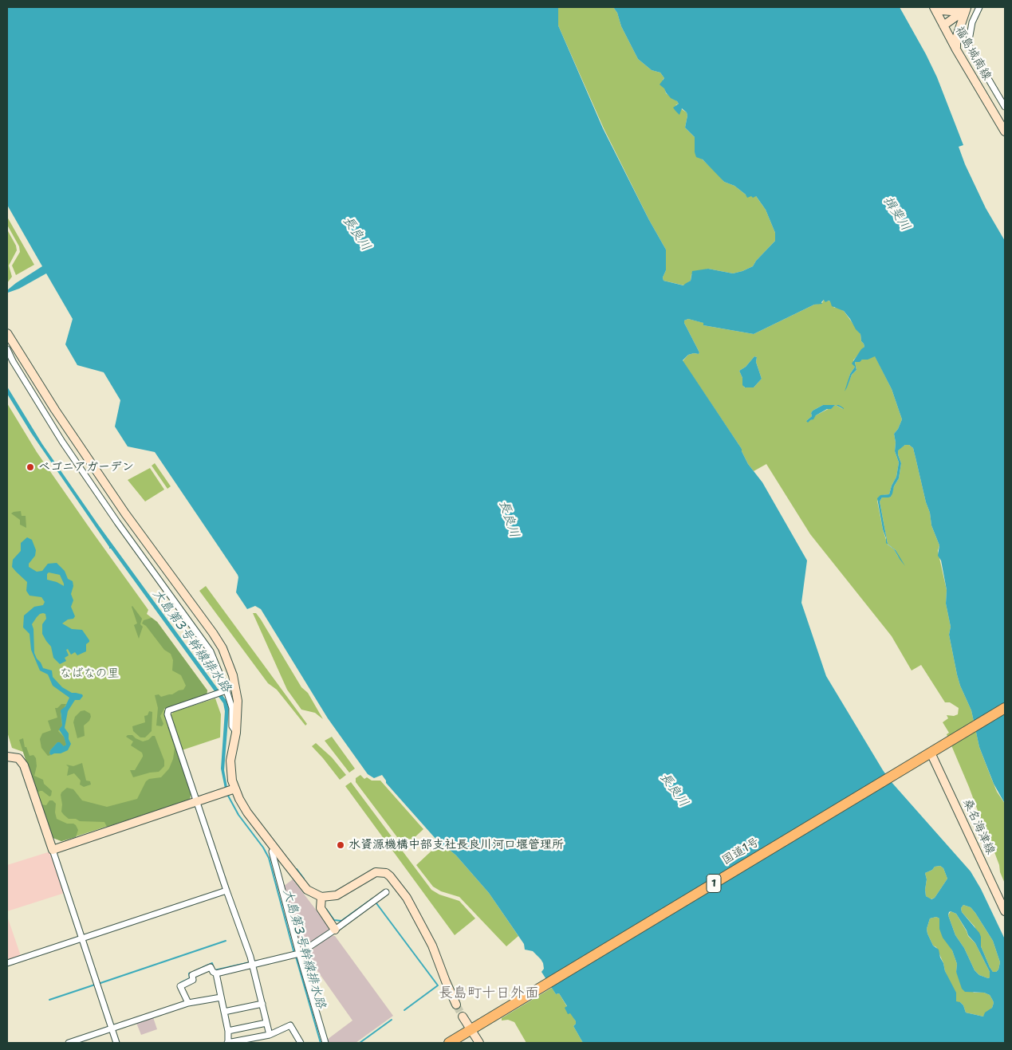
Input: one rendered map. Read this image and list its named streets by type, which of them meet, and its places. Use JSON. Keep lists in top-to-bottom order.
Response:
{
  "streets": {
    "highway": ["国道1号", "1"],
    "street": ["福島城南線", "桑名海津線"]
  },
  "crossings": [
    ["桑名海津線", "国道1号"]
  ],
  "districts": ["長島町十日外面"],
  "water": ["揖斐川", "長良川", "大島第3号幹線排水路"],
  "parks": ["なばなの里"],
  "places": ["ベゴニアガーデン", "水資源機構中部支社長良川河口堰管理所"]
}
